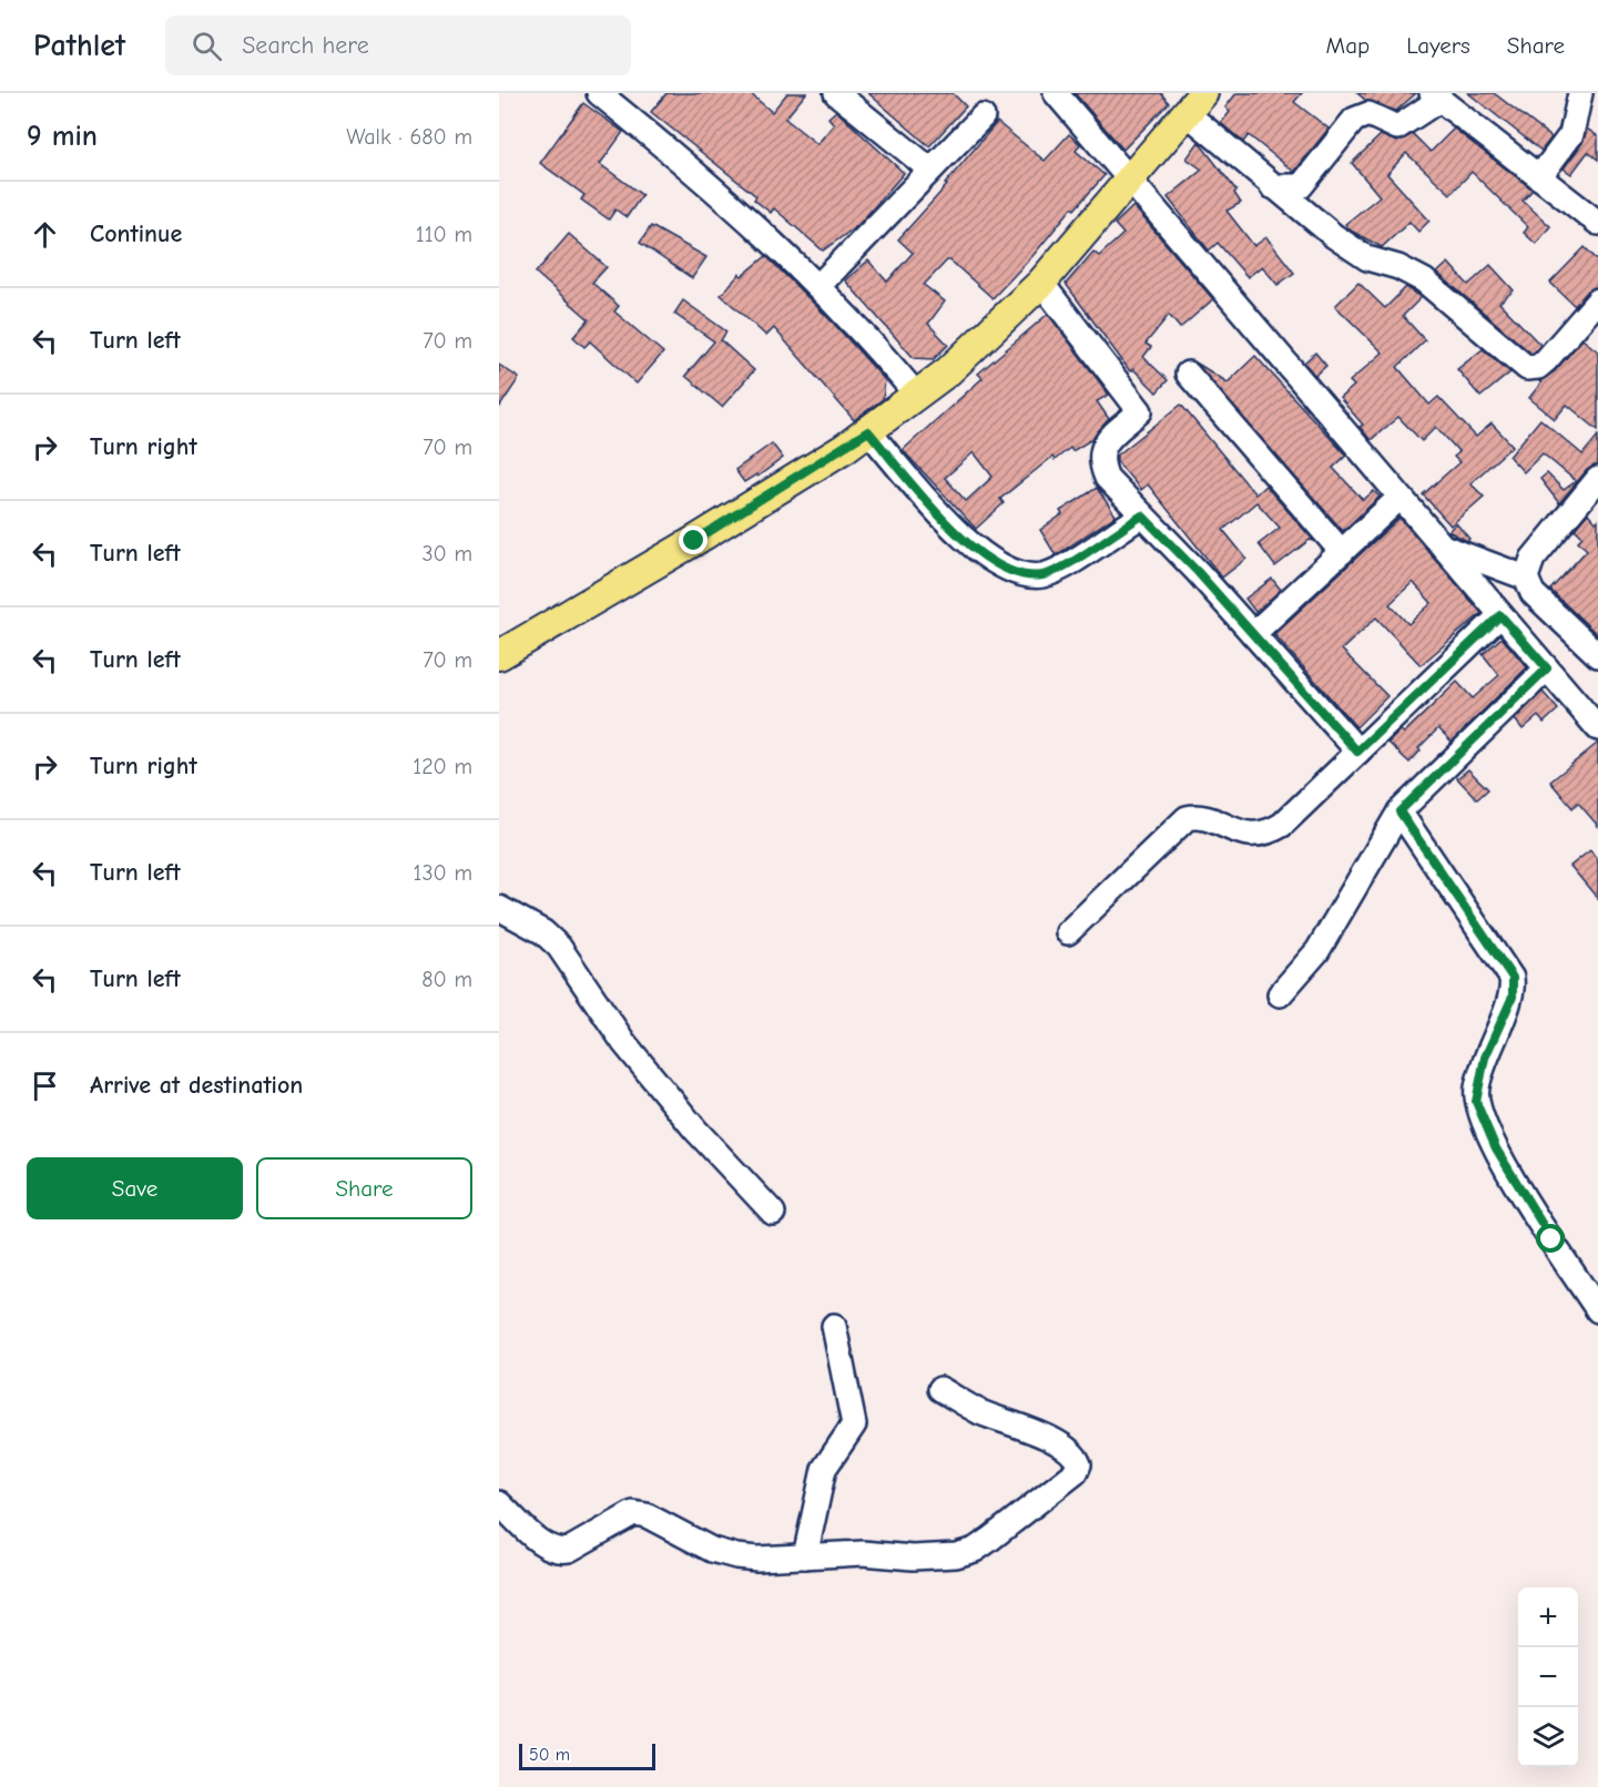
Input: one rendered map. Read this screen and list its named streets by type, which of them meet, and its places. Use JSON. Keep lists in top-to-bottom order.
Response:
{
  "scale_bar": "50 m",
  "page": {
    "header": "Pathlet",
    "search": "Search here",
    "nav": ["Map", "Layers", "Share"],
    "heading": ["9 min", "Walk · 680 m"],
    "list": [
      ["Continue", "110 m"],
      ["Turn left", "70 m"],
      ["Turn right", "70 m"],
      ["Turn left", "30 m"],
      ["Turn left", "70 m"],
      ["Turn right", "120 m"],
      ["Turn left", "130 m"],
      ["Turn left", "80 m"],
      "Arrive at destination"
    ],
    "buttons": ["Save", "Share"],
    "map_buttons": ["+", "−"],
    "scale": "50 m"
  }
}
